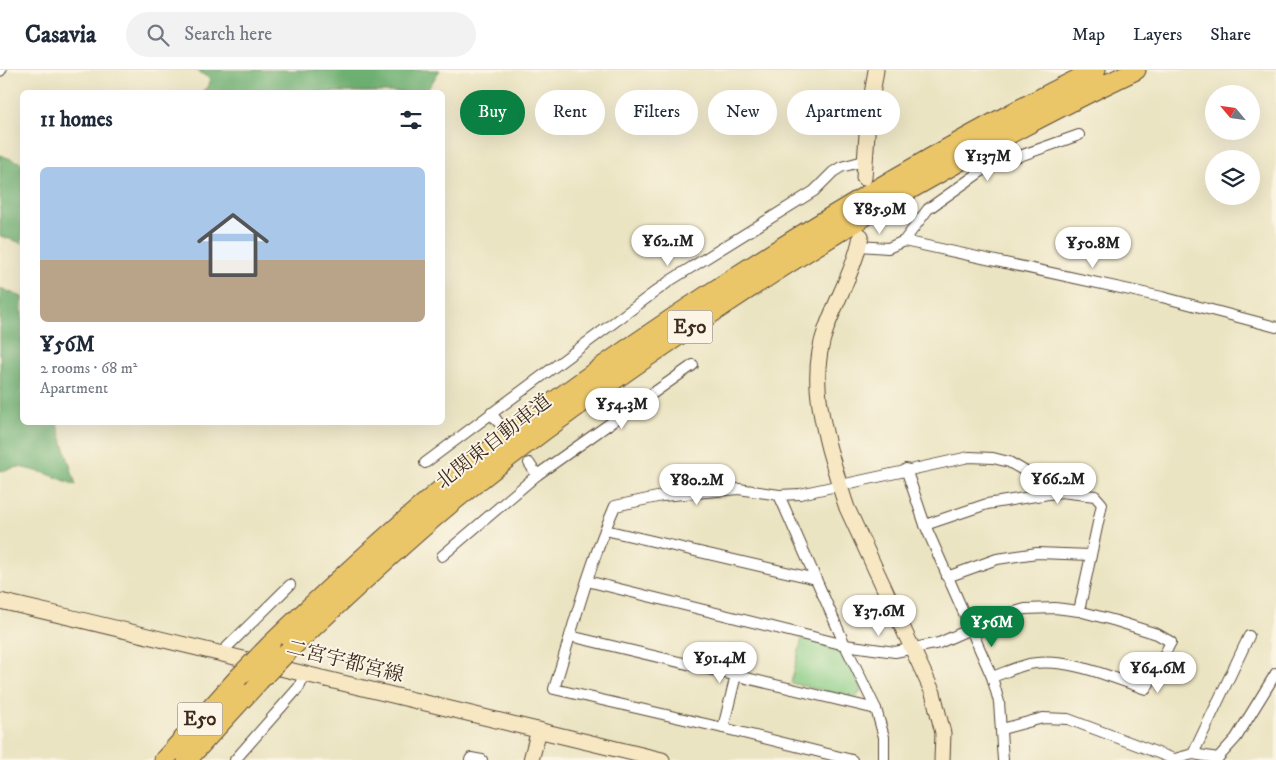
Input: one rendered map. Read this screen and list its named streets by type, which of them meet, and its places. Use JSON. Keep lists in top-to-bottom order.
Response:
{
  "streets": {
    "highway": ["E50", "北関東自動車道"],
    "street": ["二宮宇都宮線"]
  },
  "north": "top left",
  "page": {
    "header": "Casavia",
    "search": "Search here",
    "nav": ["Map", "Layers", "Share"],
    "chip": [
      "Buy",
      "Rent",
      "Filters",
      "New",
      "Apartment"
    ],
    "heading": "11 homes",
    "price": [
      "¥137M",
      "¥85.9M",
      "¥62.1M",
      "¥50.8M",
      "¥54.3M",
      "¥66.2M",
      "¥80.2M",
      "¥37.6M",
      "¥56M",
      "¥91.4M",
      "¥64.6M"
    ],
    "list": [
      {
        "name": "¥56M",
        "note": "2 rooms · 68 m² · Apartment"
      }
    ]
  }
}
